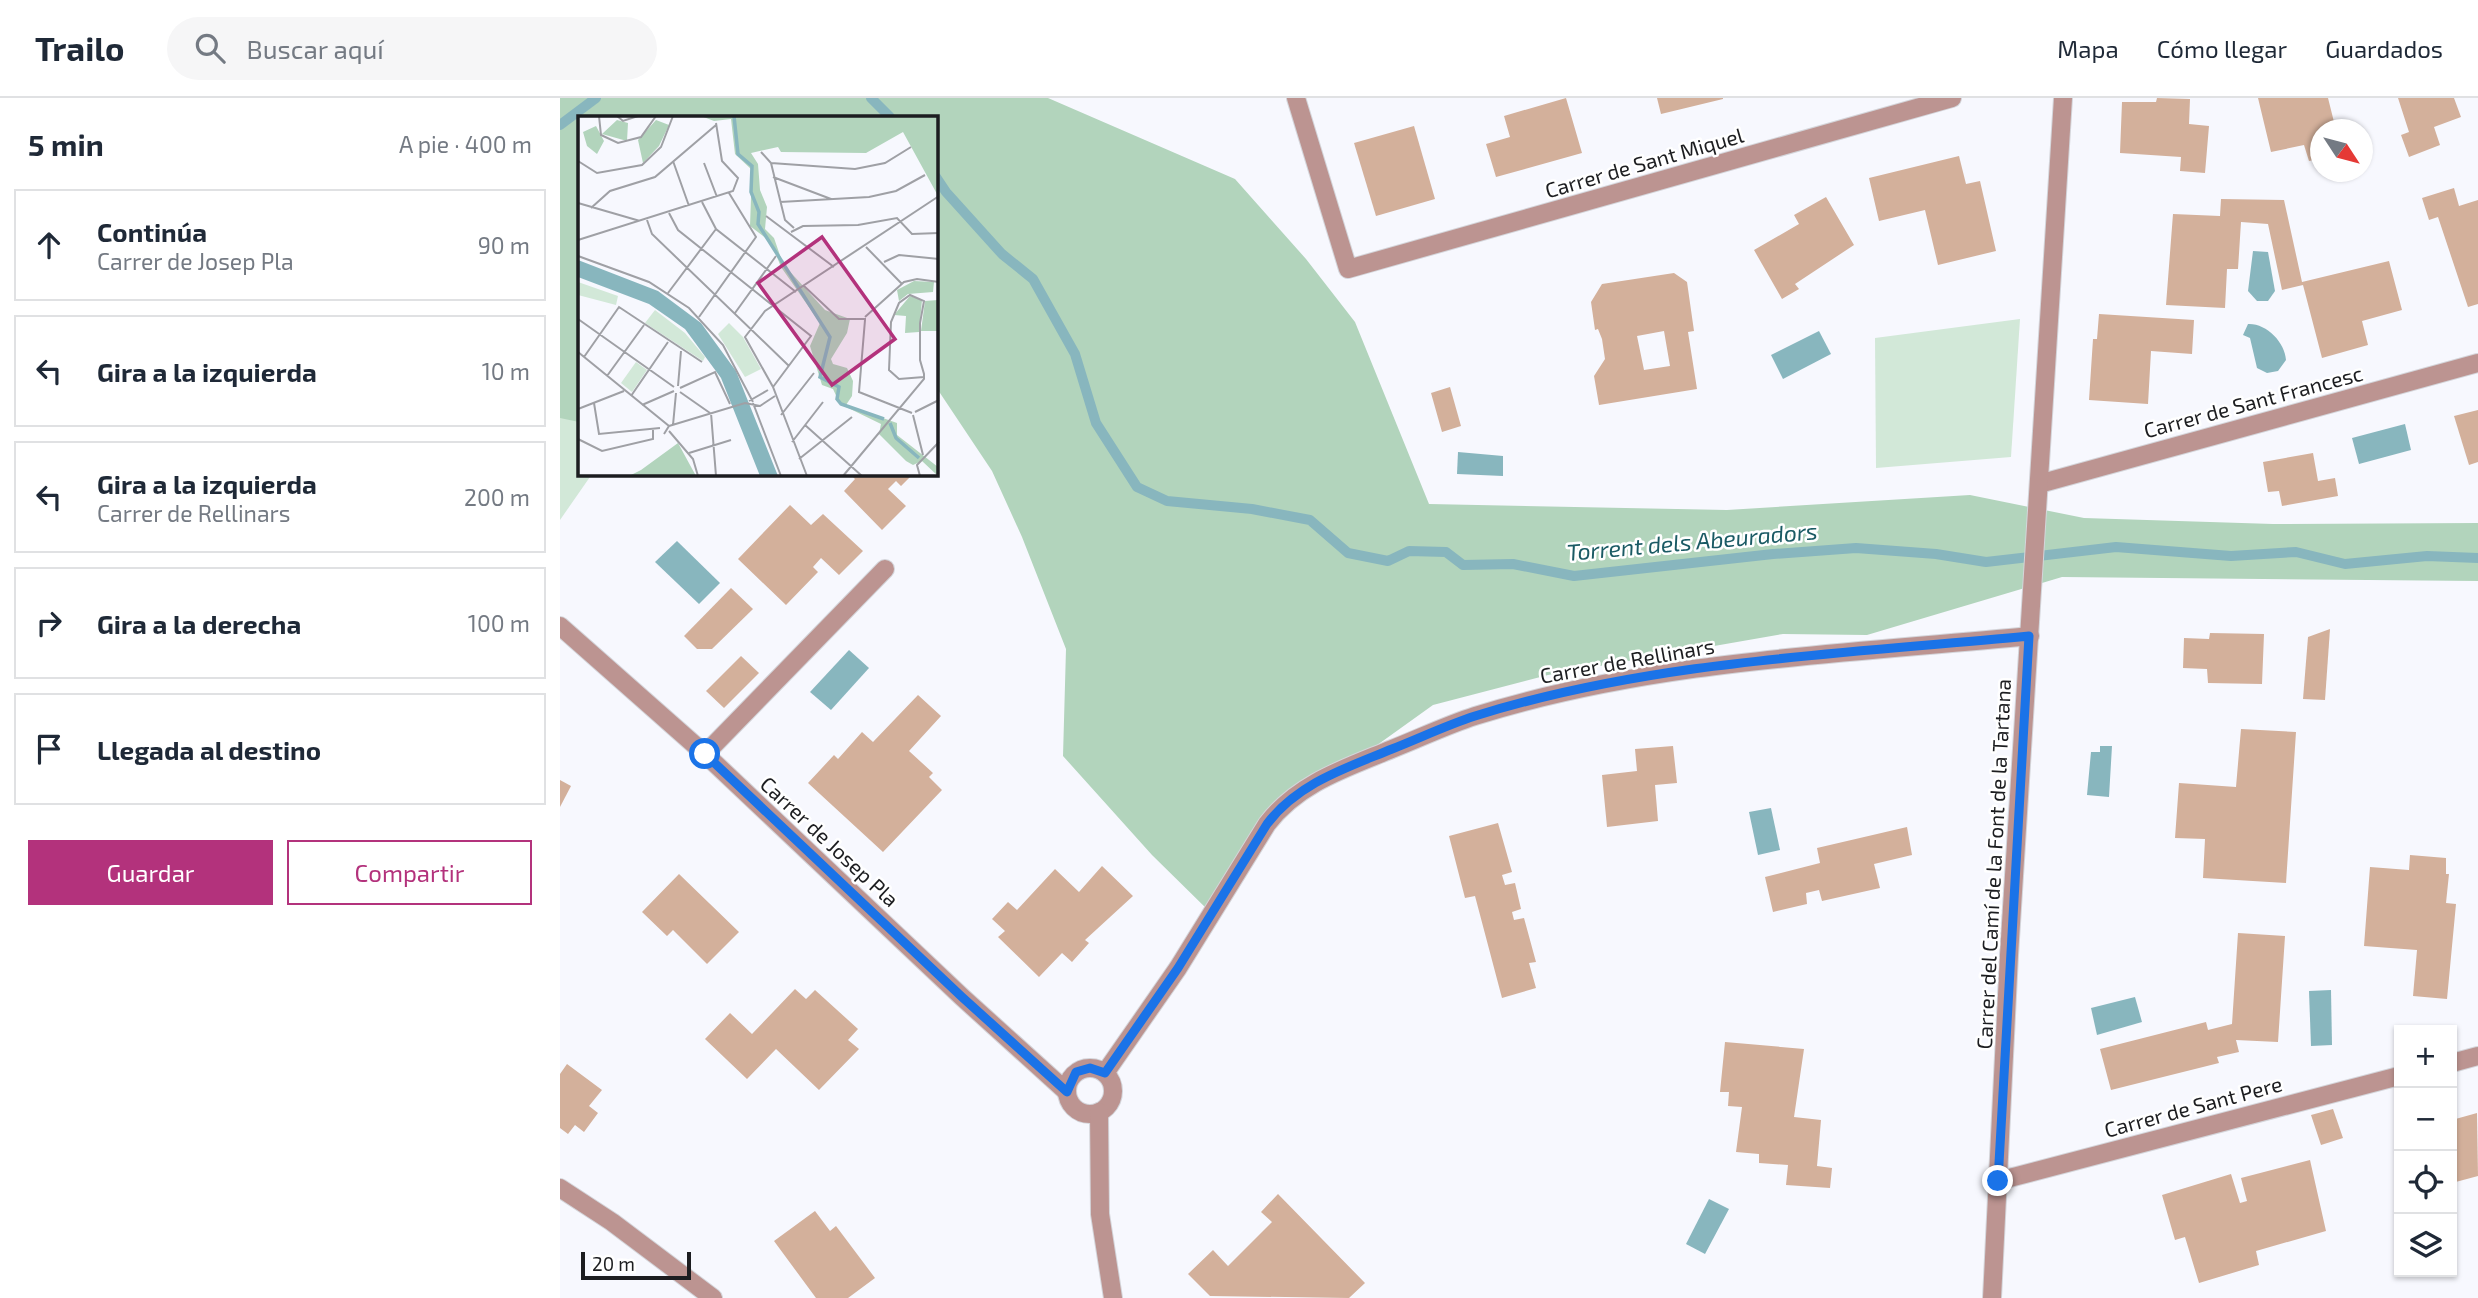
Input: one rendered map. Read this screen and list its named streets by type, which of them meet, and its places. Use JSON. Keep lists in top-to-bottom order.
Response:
{
  "streets": {
    "street": [
      "Carrer de Sant Miquel",
      "Carrer de Sant Francesc",
      "Carrer de Rellinars",
      "Carrer de Josep Pla",
      "Carrer del Camí de la Font de la Tartana",
      "Carrer de Sant Pere"
    ]
  },
  "crossings": [
    ["Carrer de Sant Francesc", "Carrer del Camí de la Font de la Tartana"],
    ["Carrer de Rellinars", "Carrer de Josep Pla"],
    ["Carrer de Rellinars", "Carrer del Camí de la Font de la Tartana"],
    ["Carrer del Camí de la Font de la Tartana", "Carrer de Sant Pere"]
  ],
  "water": ["Torrent dels Abeuradors"],
  "scale_bar": "20 m",
  "north": "bottom right",
  "page": {
    "header": "Trailo",
    "search": "Buscar aquí",
    "nav": ["Mapa", "Cómo llegar", "Guardados"],
    "heading": ["5 min", "A pie · 400 m"],
    "list": [
      ["Continúa", "Carrer de Josep Pla", "90 m"],
      ["Gira a la izquierda", "10 m"],
      ["Gira a la izquierda", "Carrer de Rellinars", "200 m"],
      ["Gira a la derecha", "100 m"],
      "Llegada al destino"
    ],
    "buttons": ["Guardar", "Compartir"],
    "map_buttons": ["+", "−"],
    "scale": "20 m"
  }
}
